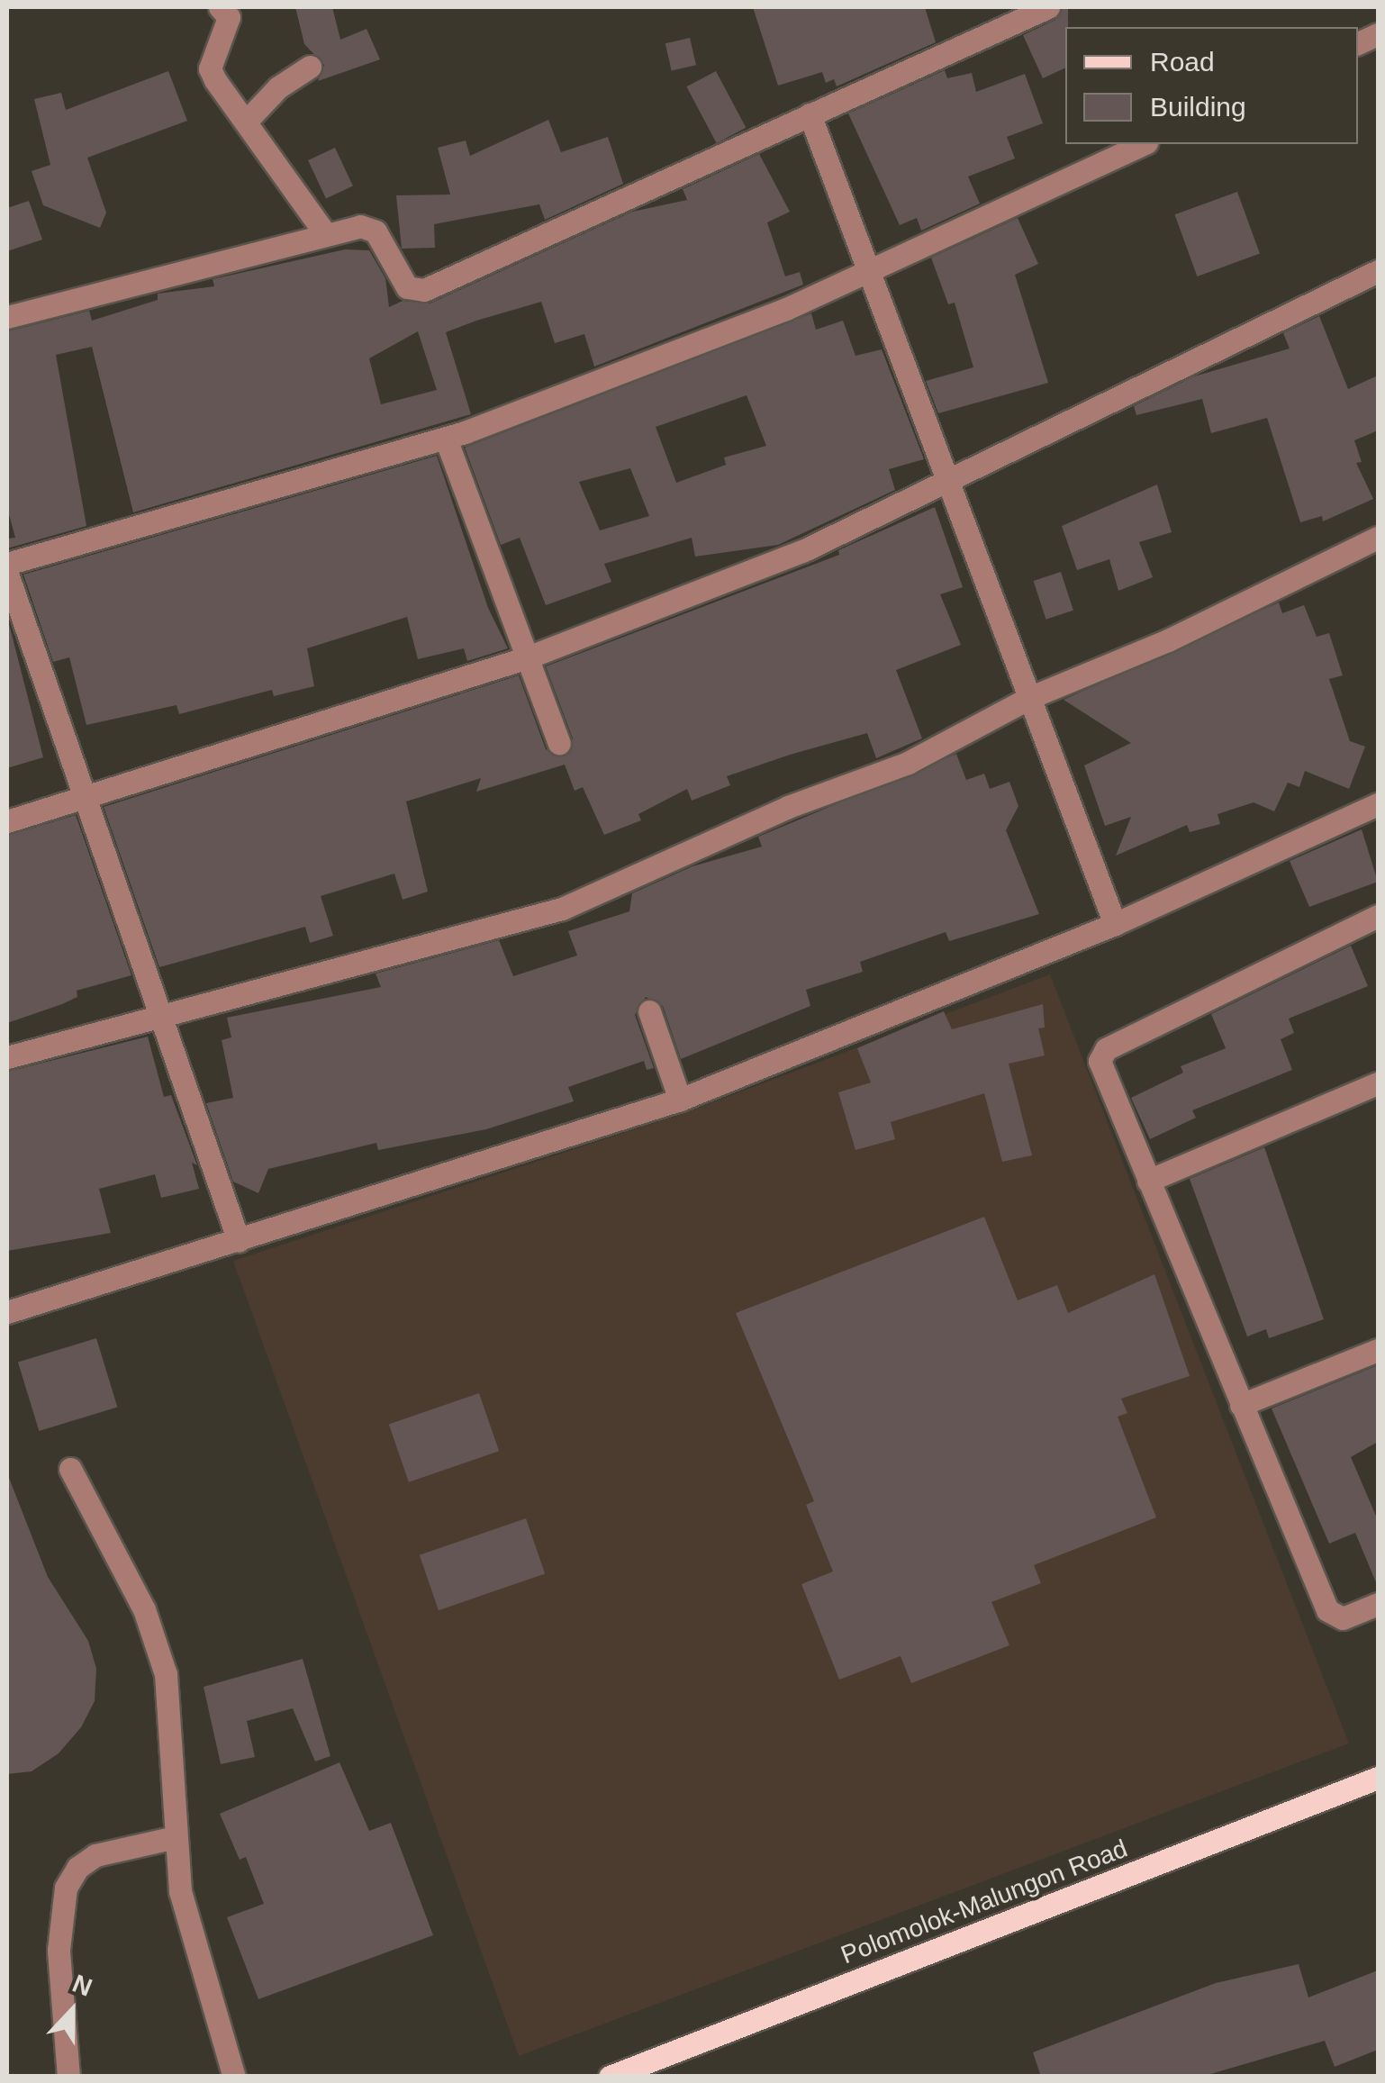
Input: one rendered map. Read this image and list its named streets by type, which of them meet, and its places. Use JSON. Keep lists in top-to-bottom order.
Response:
{
  "streets": {
    "main road": ["Polomolok-Malungon Road"]
  },
  "legend": ["Road", "Building"],
  "north": "top"
}
